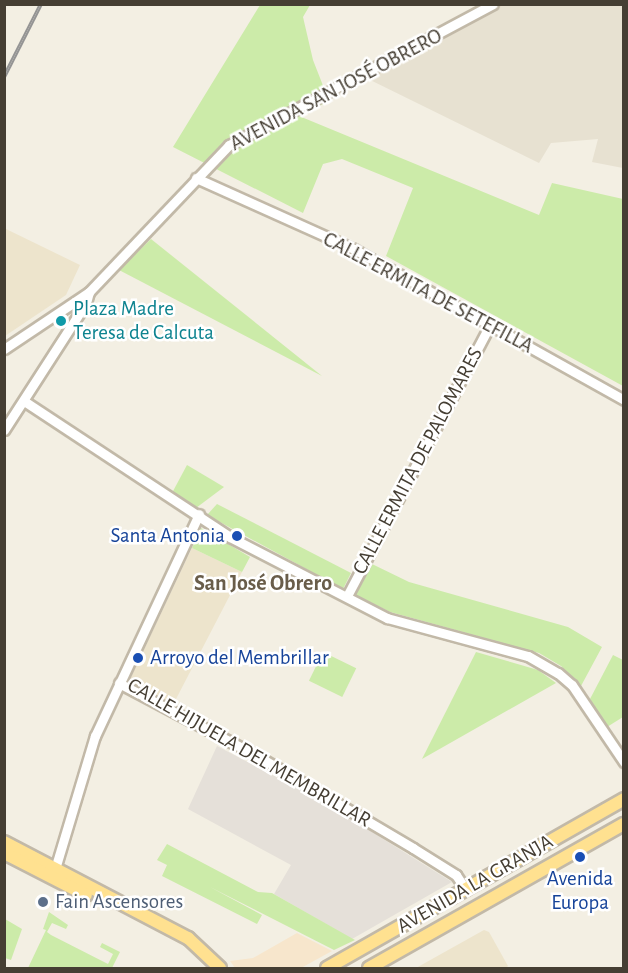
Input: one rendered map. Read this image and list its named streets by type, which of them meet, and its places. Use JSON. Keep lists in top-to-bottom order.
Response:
{
  "streets": {
    "main road": ["AVENIDA LA GRANJA"],
    "street": [
      "AVENIDA SAN JOSÉ OBRERO",
      "CALLE ERMITA DE SETEFILLA",
      "CALLE ERMITA DE PALOMARES",
      "CALLE HIJUELA DEL MEMBRILLAR"
    ]
  },
  "crossings": [
    ["AVENIDA SAN JOSÉ OBRERO", "CALLE ERMITA DE SETEFILLA"],
    ["CALLE ERMITA DE SETEFILLA", "CALLE ERMITA DE PALOMARES"],
    ["CALLE HIJUELA DEL MEMBRILLAR", "AVENIDA LA GRANJA"]
  ],
  "districts": ["San José Obrero"],
  "places": [
    "Plaza Madre Teresa de Calcuta",
    "Santa Antonia",
    "Arroyo del Membrillar",
    "Avenida Europa",
    "Fain Ascensores"
  ]
}
